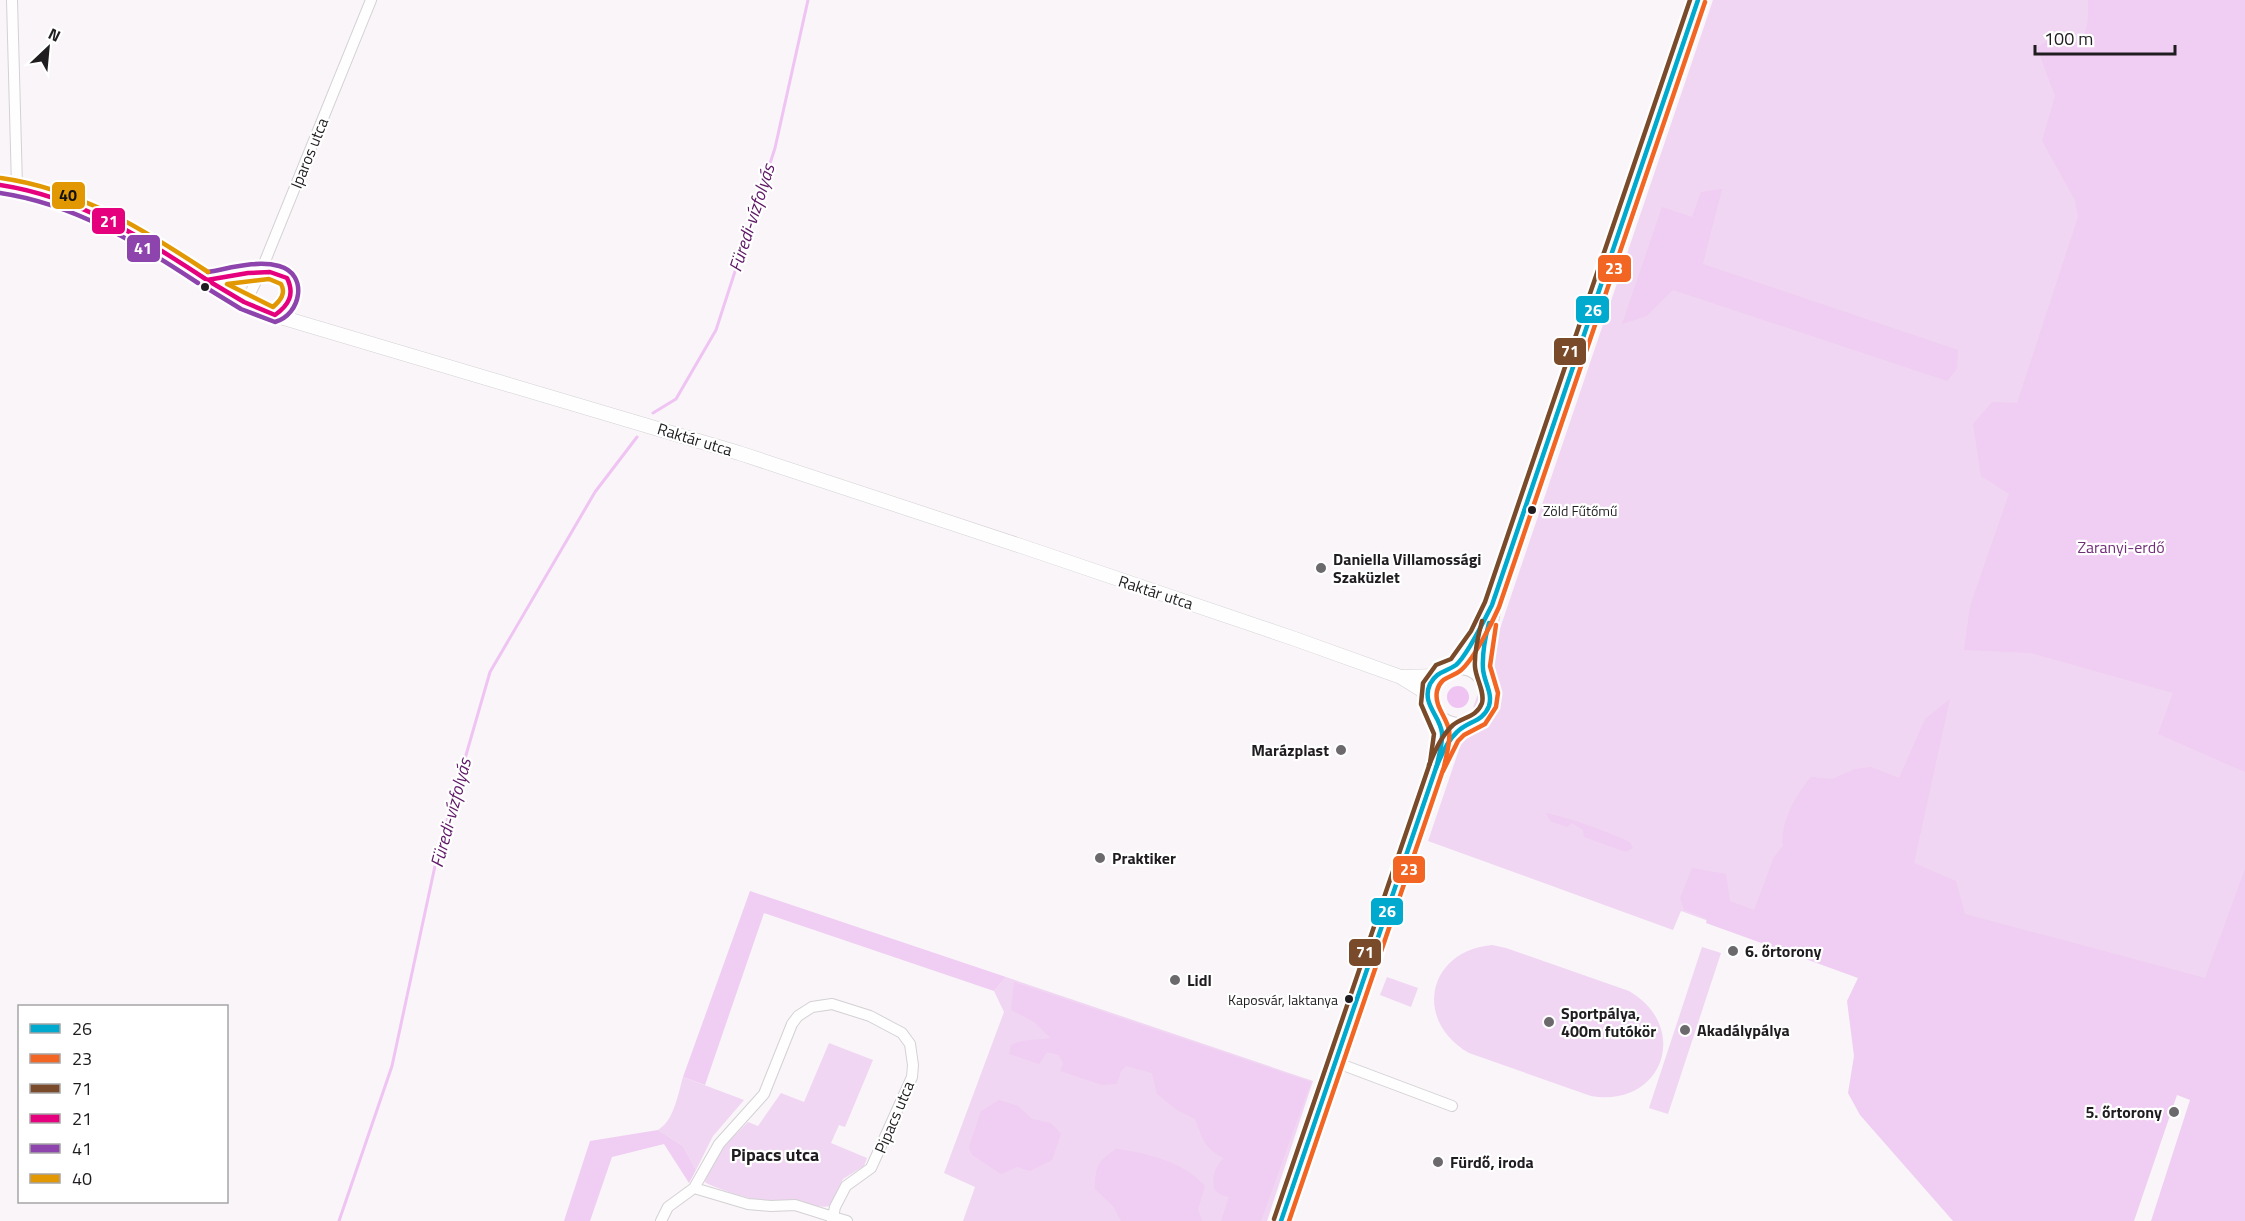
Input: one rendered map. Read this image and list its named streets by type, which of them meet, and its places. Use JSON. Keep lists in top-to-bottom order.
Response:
{
  "streets": {
    "street": ["Iparos utca", "Raktár utca", "Pipacs utca"]
  },
  "crossings": [
    ["Iparos utca", "Raktár utca"]
  ],
  "districts": ["Pipacs utca"],
  "water": ["Füredi-vízfolyás"],
  "parks": ["Zaranyi-erdő"],
  "places": [
    "Zöld Fűtőmű",
    "Daniella Villamossági Szaküzlet",
    "Marázplast",
    "Praktiker",
    "6. őrtorony",
    "Lidl",
    "Kaposvár, laktanya",
    "Sportpálya, 400m futókör",
    "Akadálypálya",
    "5. őrtorony",
    "Fürdő, iroda"
  ],
  "lines": [
    "transit line 26",
    "transit line 71",
    "transit line 23",
    "transit line 40",
    "transit line 21",
    "transit line 41"
  ],
  "legend": [
    "26",
    "23",
    "71",
    "21",
    "41",
    "40"
  ],
  "scale_bar": "100 m",
  "north": "top right"
}
